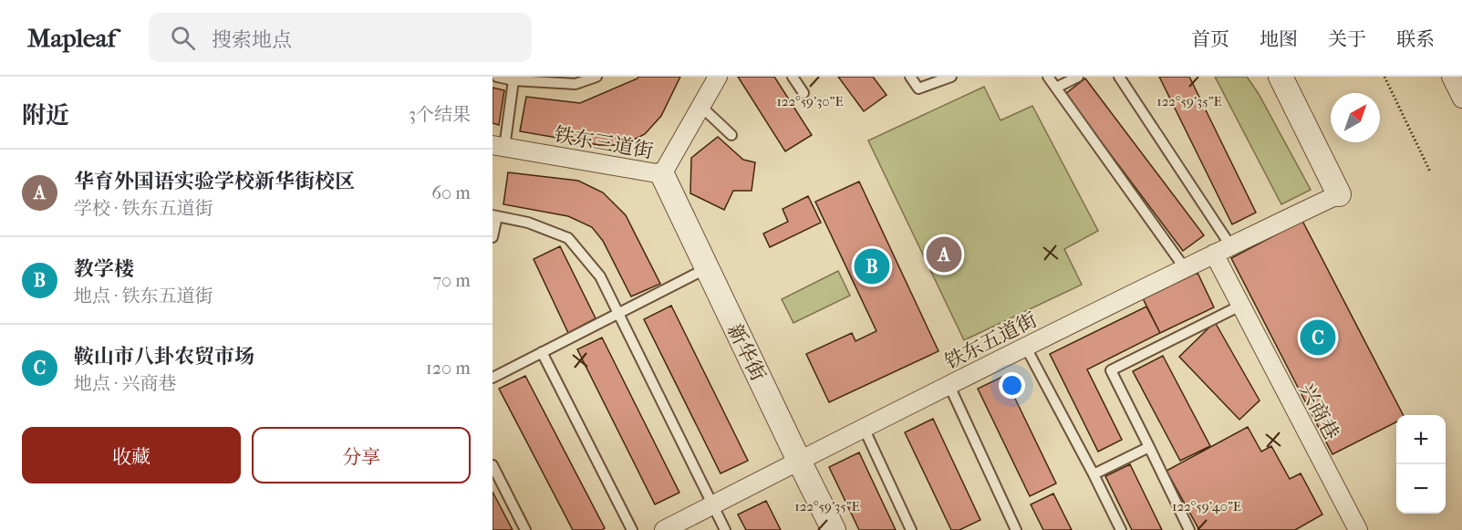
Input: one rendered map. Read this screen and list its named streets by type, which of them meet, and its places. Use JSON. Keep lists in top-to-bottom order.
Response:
{
  "streets": {
    "street": [
      "铁东三道街",
      "铁东五道街",
      "新华街",
      "兴商巷"
    ]
  },
  "crossings": [
    ["铁东三道街", "新华街"],
    ["铁东五道街", "新华街"],
    ["铁东五道街", "兴商巷"]
  ],
  "north": "top right",
  "page": {
    "header": "Mapleaf",
    "search": "搜索地点",
    "nav": [
      "首页",
      "地图",
      "关于",
      "联系"
    ],
    "heading": ["附近", "3个结果"],
    "list": [
      {
        "mark": "A",
        "name": "华育外国语实验学校新华街校区",
        "note": "学校 · 铁东五道街",
        "value": "60 m"
      },
      {
        "mark": "B",
        "name": "教学楼",
        "note": "地点 · 铁东五道街",
        "value": "70 m"
      },
      {
        "mark": "C",
        "name": "鞍山市八卦农贸市场",
        "note": "地点 · 兴商巷",
        "value": "120 m"
      }
    ],
    "pins": ["A", "B", "C"],
    "buttons": ["收藏", "分享"],
    "map_buttons": ["+", "−"]
  },
  "coordinates": ["122°59'30\"E", "122°59'35\"E", "122°59'40\"E"]
}
